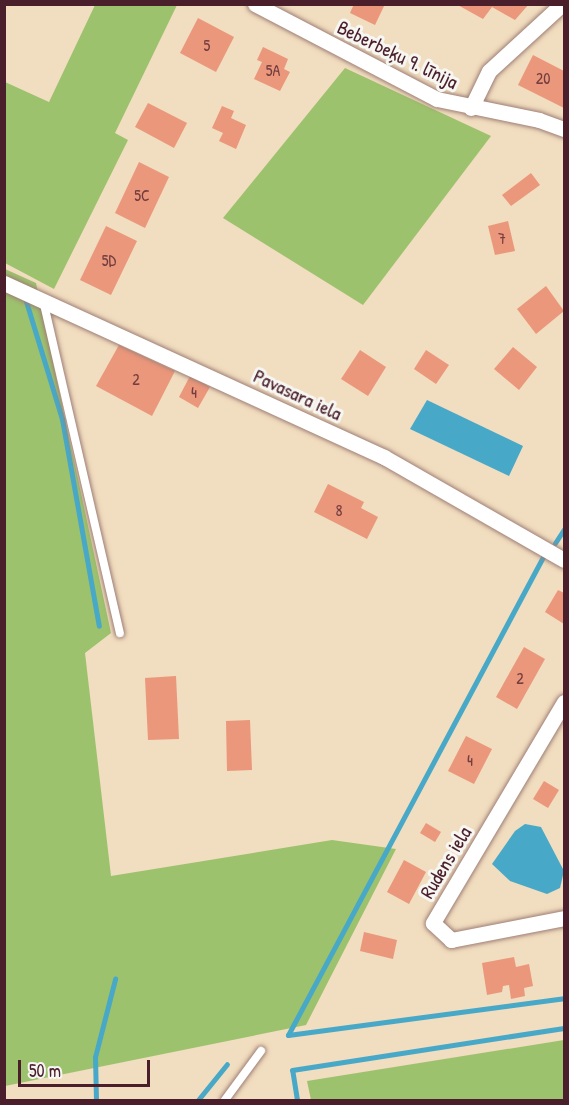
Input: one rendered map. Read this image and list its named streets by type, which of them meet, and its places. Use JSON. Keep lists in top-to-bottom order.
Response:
{
  "streets": {
    "street": ["Beberbeķu 9. līnija", "Pavasara iela", "Rudens iela"]
  },
  "house_numbers": [
    "5",
    "5A",
    "20",
    "5C",
    "7",
    "5D",
    "2",
    "4",
    "8",
    "2",
    "4"
  ],
  "scale_bar": "50 m"
}
